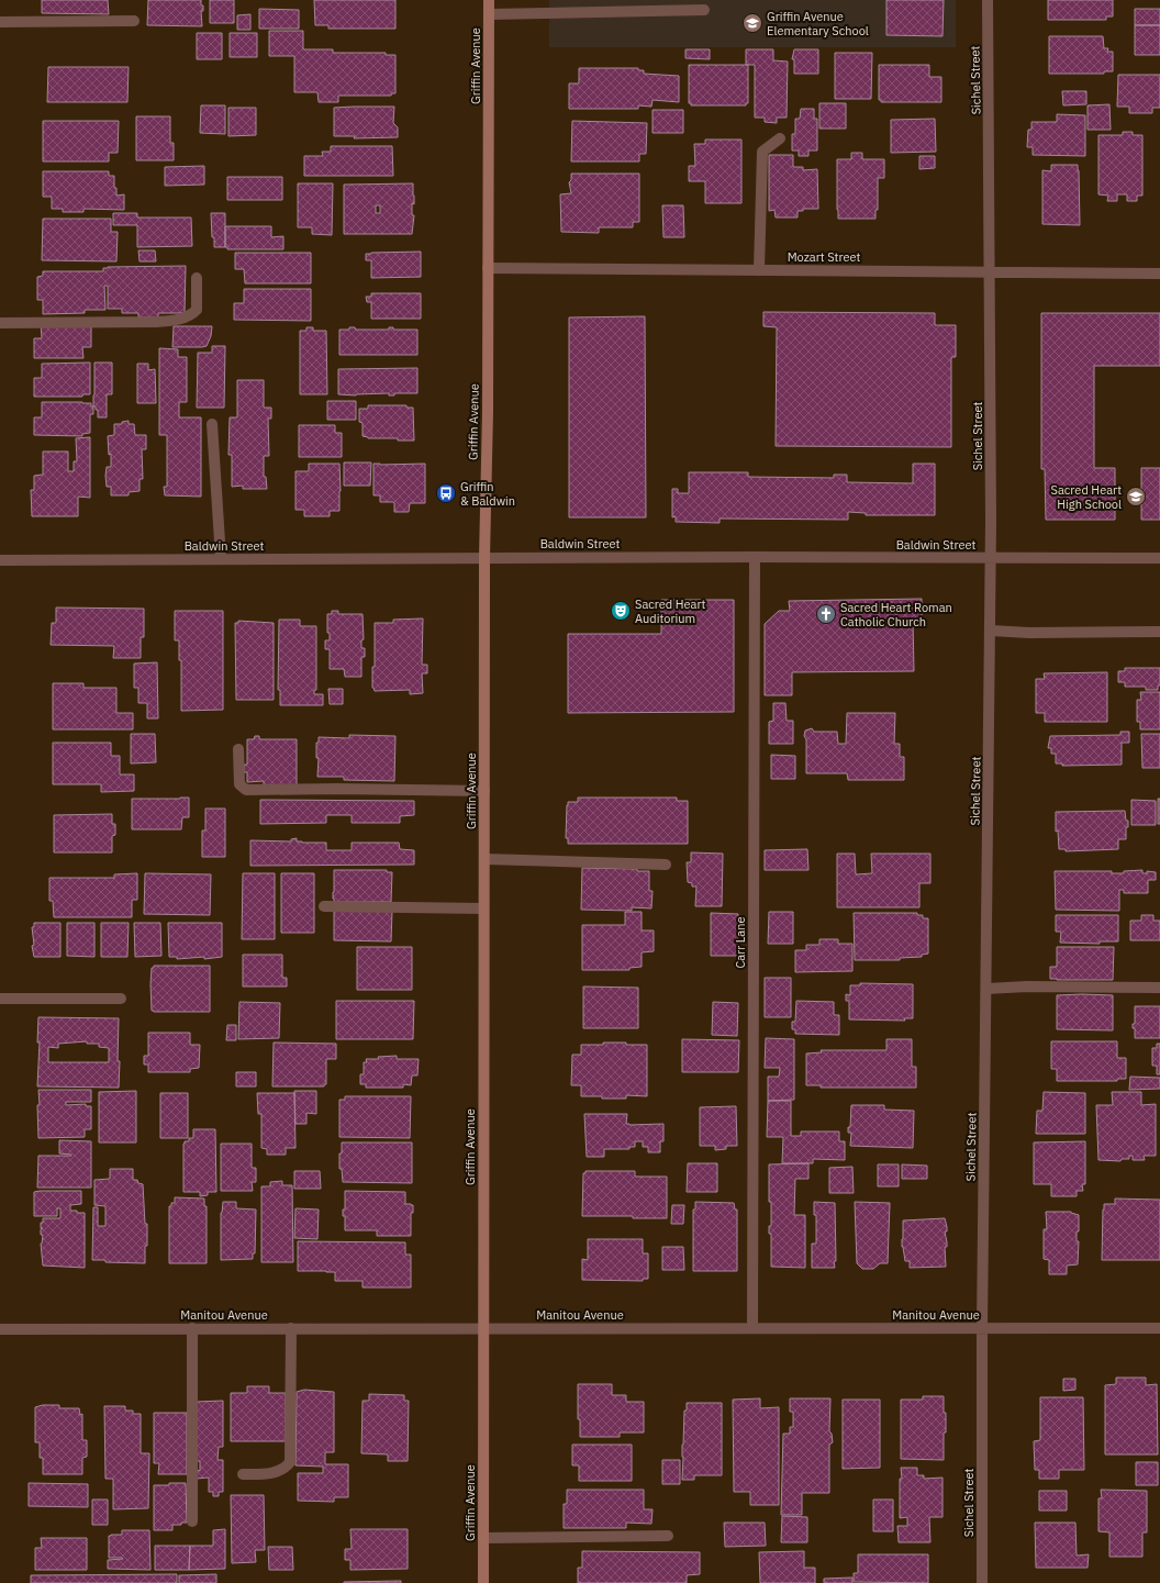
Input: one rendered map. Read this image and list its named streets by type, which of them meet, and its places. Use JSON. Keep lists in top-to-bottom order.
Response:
{
  "streets": {
    "main road": ["Griffin Avenue"],
    "street": [
      "Sichel Street",
      "Mozart Street",
      "Baldwin Street",
      "Carr Lane",
      "Manitou Avenue"
    ]
  },
  "crossings": [
    ["Griffin Avenue", "Mozart Street"],
    ["Griffin Avenue", "Baldwin Street"],
    ["Griffin Avenue", "Manitou Avenue"],
    ["Sichel Street", "Mozart Street"],
    ["Sichel Street", "Baldwin Street"],
    ["Sichel Street", "Manitou Avenue"],
    ["Baldwin Street", "Carr Lane"],
    ["Carr Lane", "Manitou Avenue"]
  ],
  "places": {
    "school or university": ["Griffin Avenue Elementary School", "Sacred Heart High School"],
    "bus stop": ["Griffin & Baldwin"],
    "theatre": ["Sacred Heart Auditorium"],
    "church": ["Sacred Heart Roman Catholic Church"]
  }
}
